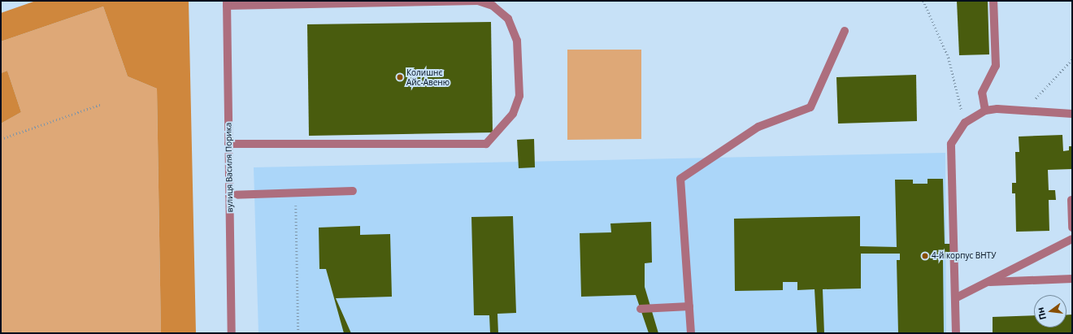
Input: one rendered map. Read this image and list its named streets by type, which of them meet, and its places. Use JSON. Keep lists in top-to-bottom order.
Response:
{
  "streets": {
    "street": ["вулиця Василя Порика"]
  },
  "places": ["Колишнє Айс-Авеню", "4-й корпус ВНТУ"],
  "north": "left"
}
